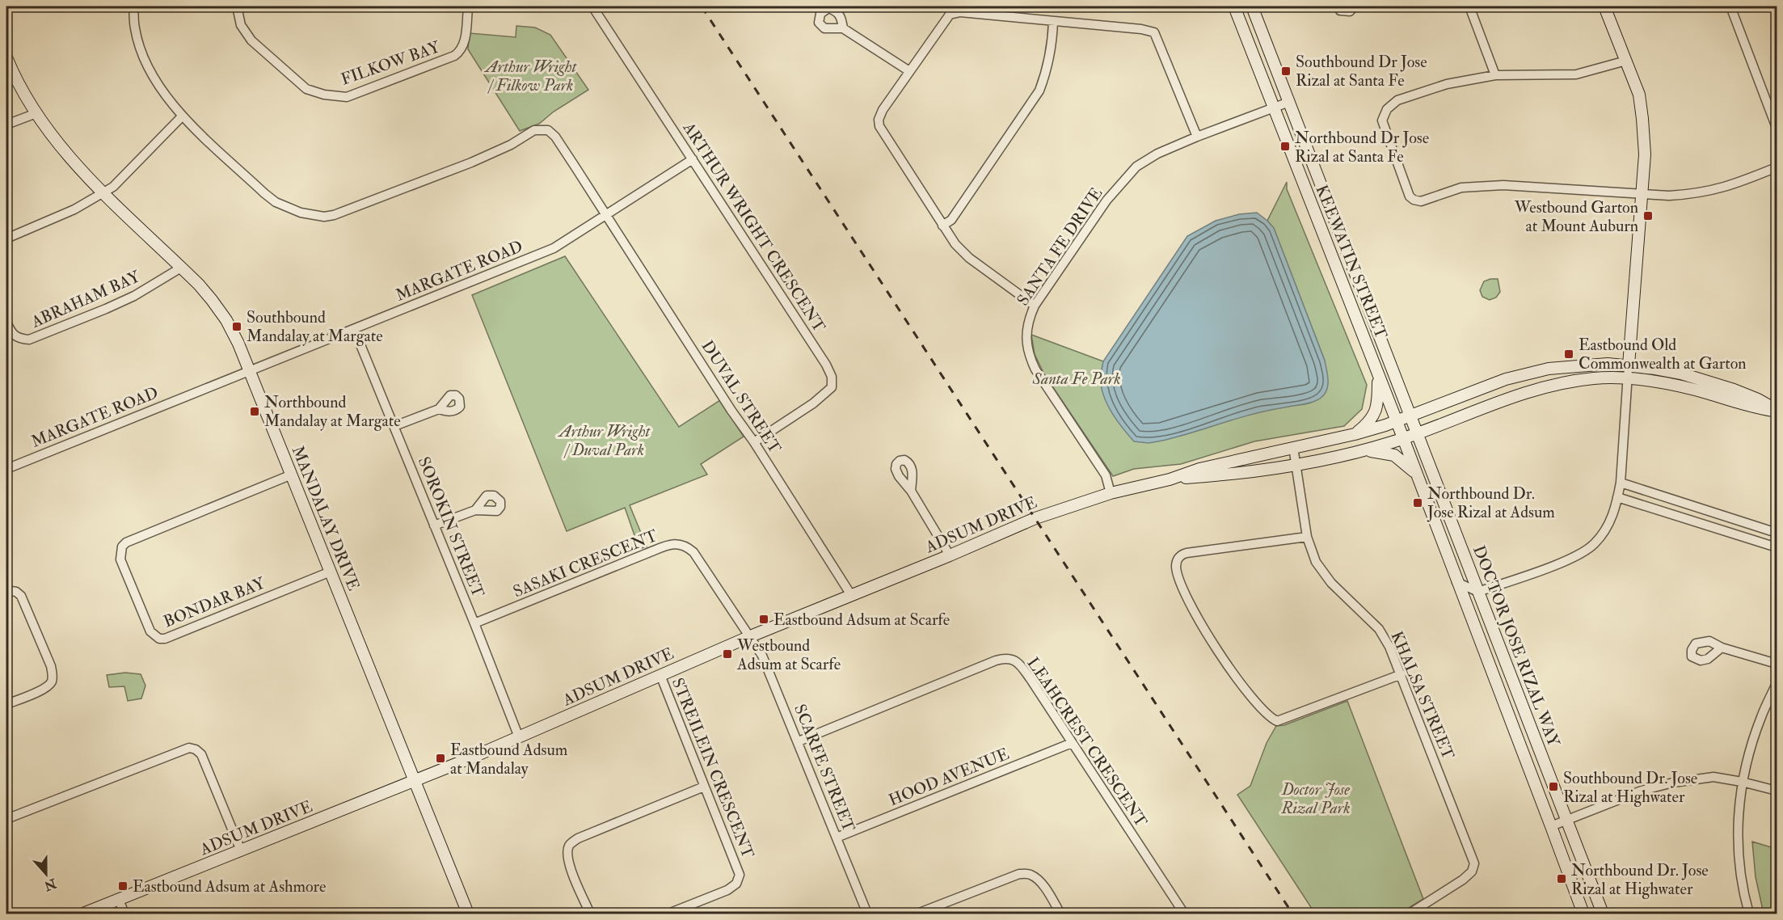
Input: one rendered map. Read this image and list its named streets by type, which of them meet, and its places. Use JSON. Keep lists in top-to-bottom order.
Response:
{
  "streets": {
    "street": [
      "FILKOW BAY",
      "ARTHUR WRIGHT CRESCENT",
      "SANTA FE DRIVE",
      "KEEWATIN STREET",
      "MARGATE ROAD",
      "ABRAHAM BAY",
      "DUVAL STREET",
      "MANDALAY DRIVE",
      "ADSUM DRIVE",
      "SOROKIN STREET",
      "SASAKI CRESCENT",
      "BONDAR BAY",
      "DOCTOR JOSE RIZAL WAY",
      "KHALSA STREET",
      "LEAHCREST CRESCENT",
      "STREILEIN CRESCENT",
      "SCARFE STREET",
      "HOOD AVENUE"
    ]
  },
  "crossings": [
    ["ARTHUR WRIGHT CRESCENT", "MARGATE ROAD"],
    ["ARTHUR WRIGHT CRESCENT", "DUVAL STREET"],
    ["SANTA FE DRIVE", "KEEWATIN STREET"],
    ["SANTA FE DRIVE", "ADSUM DRIVE"],
    ["KEEWATIN STREET", "ADSUM DRIVE"],
    ["KEEWATIN STREET", "DOCTOR JOSE RIZAL WAY"],
    ["MARGATE ROAD", "DUVAL STREET"],
    ["MARGATE ROAD", "MANDALAY DRIVE"],
    ["MARGATE ROAD", "SOROKIN STREET"],
    ["ABRAHAM BAY", "MANDALAY DRIVE"],
    ["DUVAL STREET", "ADSUM DRIVE"],
    ["MANDALAY DRIVE", "ADSUM DRIVE"],
    ["MANDALAY DRIVE", "BONDAR BAY"],
    ["ADSUM DRIVE", "SOROKIN STREET"],
    ["ADSUM DRIVE", "SASAKI CRESCENT"],
    ["ADSUM DRIVE", "DOCTOR JOSE RIZAL WAY"],
    ["ADSUM DRIVE", "KHALSA STREET"],
    ["ADSUM DRIVE", "STREILEIN CRESCENT"],
    ["ADSUM DRIVE", "SCARFE STREET"],
    ["SOROKIN STREET", "SASAKI CRESCENT"],
    ["SASAKI CRESCENT", "SCARFE STREET"],
    ["LEAHCREST CRESCENT", "SCARFE STREET"],
    ["LEAHCREST CRESCENT", "HOOD AVENUE"],
    ["SCARFE STREET", "HOOD AVENUE"]
  ],
  "parks": [
    "Arthur Wright / Filkow Park",
    "Santa Fe Park",
    "Arthur Wright / Duval Park",
    "Doctor Jose Rizal Park"
  ],
  "places": {
    "transit": [
      "Southbound Dr Jose Rizal at Santa Fe",
      "Northbound Dr Jose Rizal at Santa Fe",
      "Westbound Garton at Mount Auburn",
      "Southbound Mandalay at Margate",
      "Eastbound Old Commonwealth at Garton",
      "Northbound Mandalay at Margate",
      "Northbound Dr. Jose Rizal at Adsum",
      "Eastbound Adsum at Scarfe",
      "Westbound Adsum at Scarfe",
      "Eastbound Adsum at Mandalay",
      "Southbound Dr. Jose Rizal at Highwater",
      "Northbound Dr. Jose Rizal at Highwater",
      "Eastbound Adsum at Ashmore"
    ]
  },
  "north": "bottom"
}
